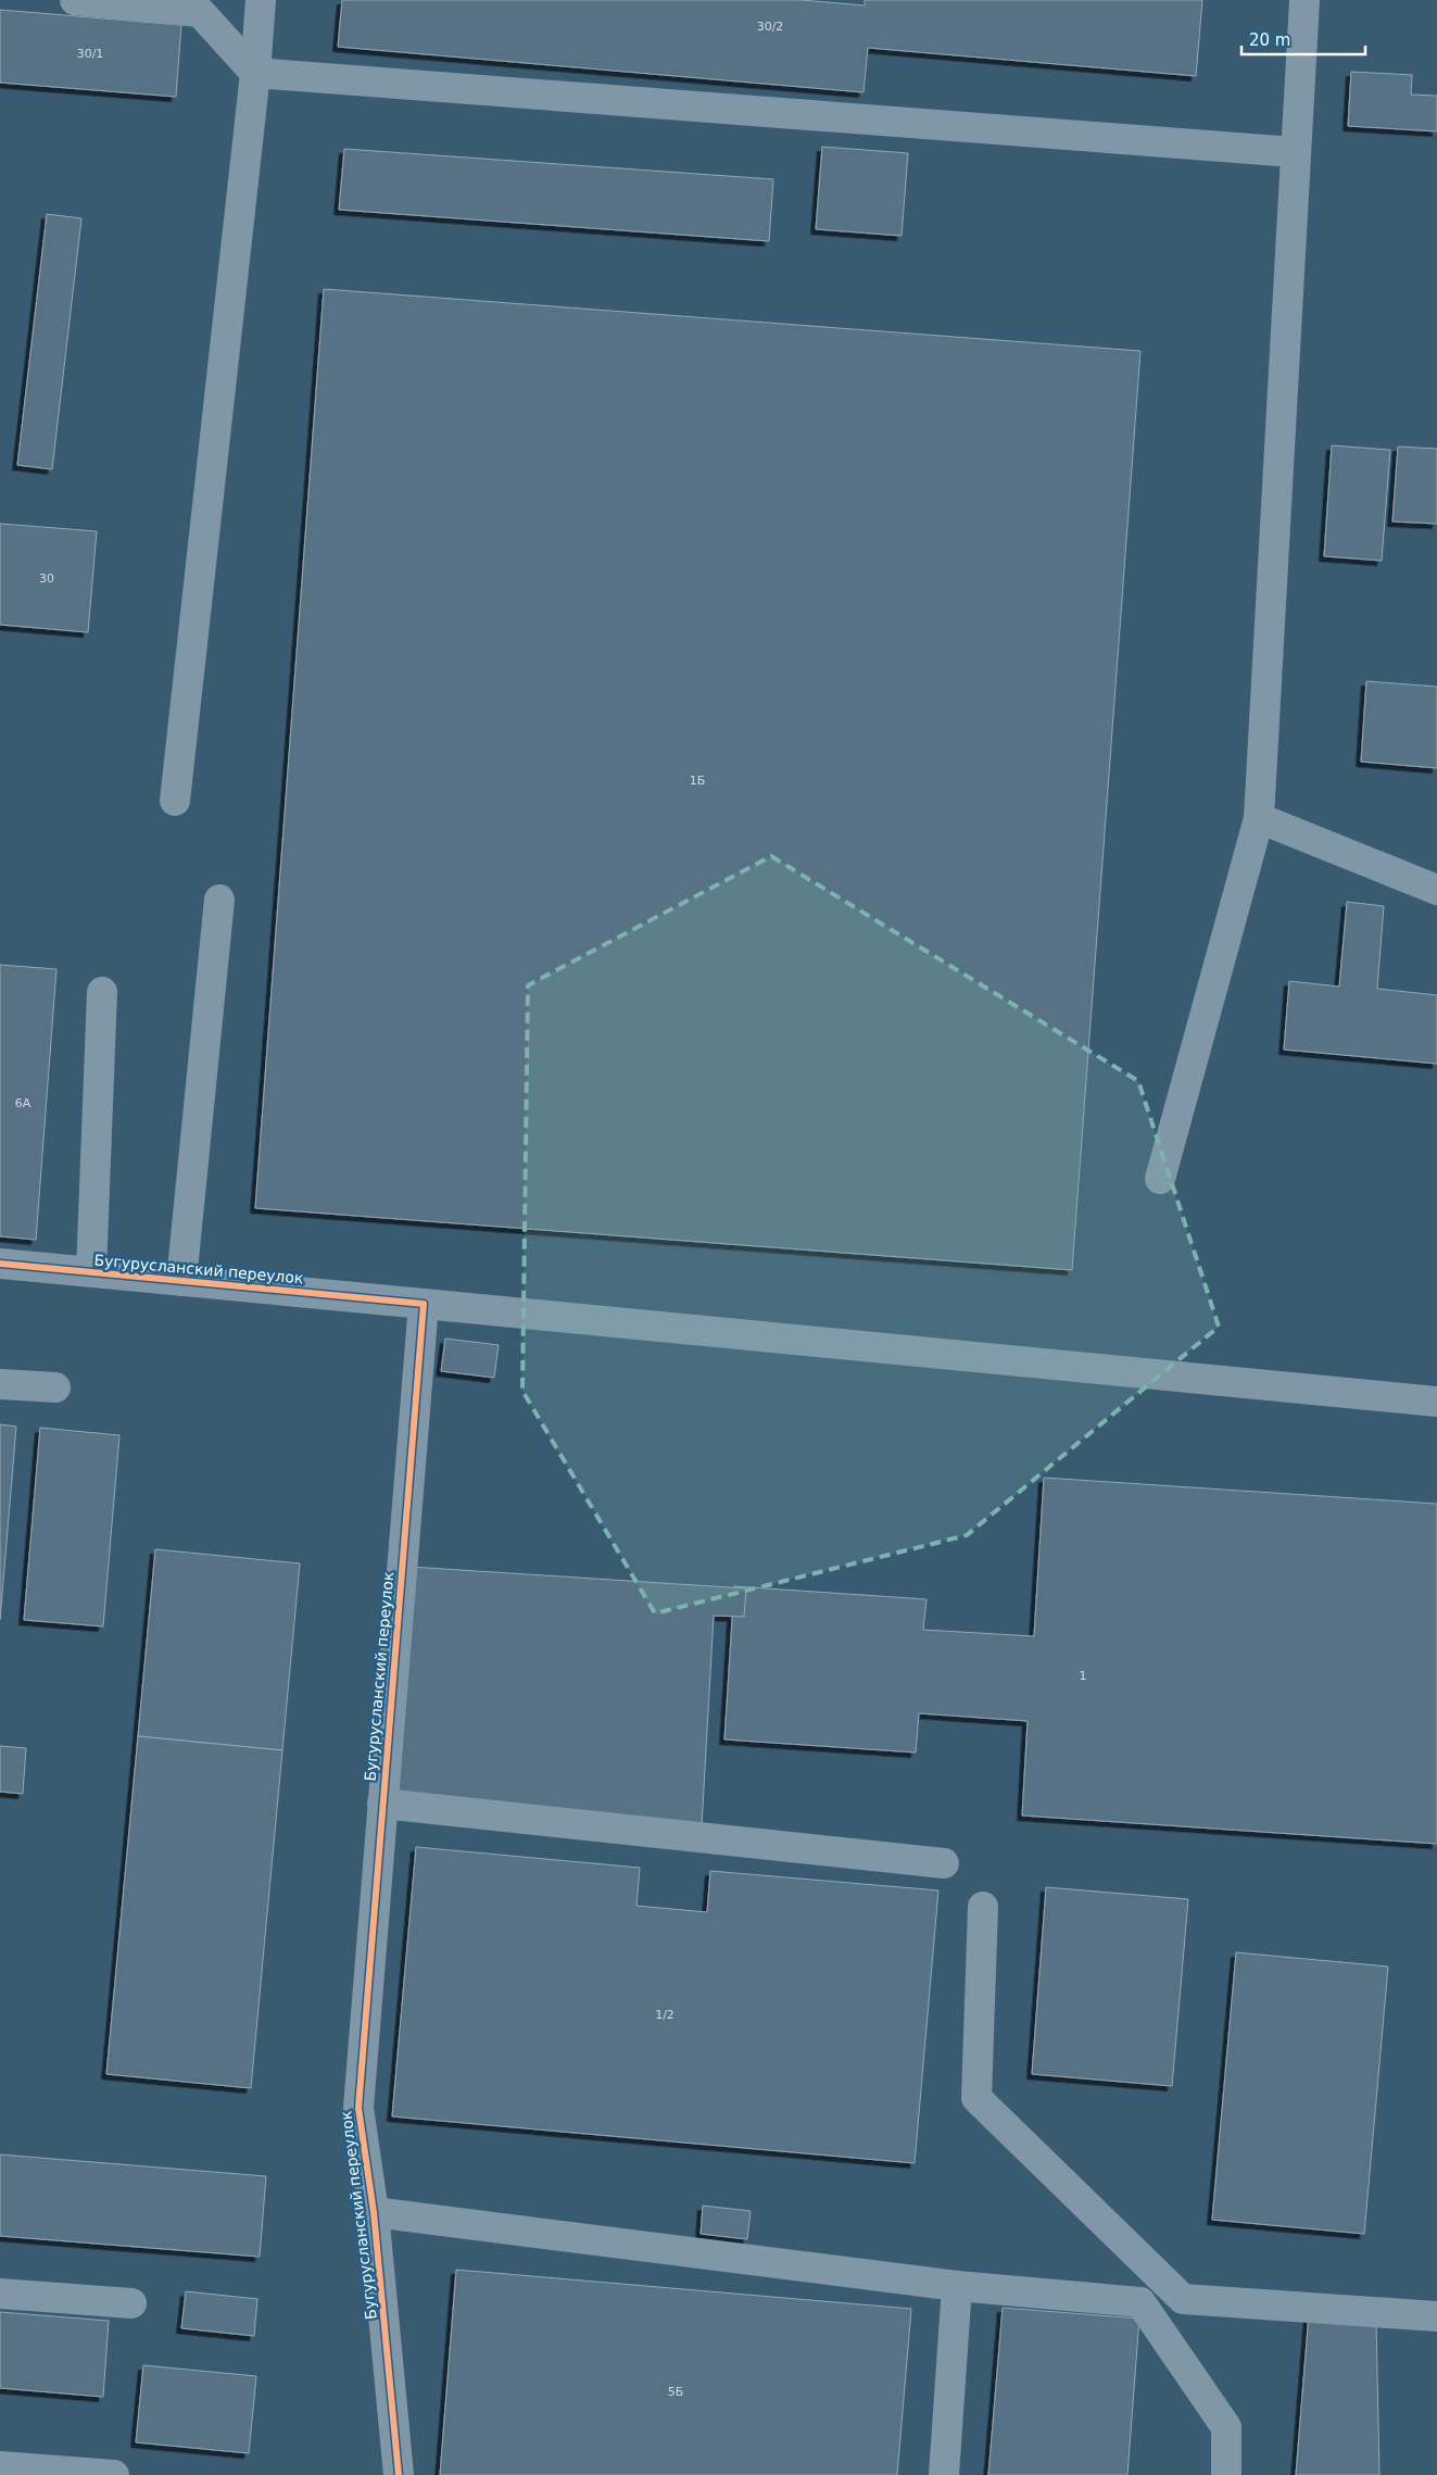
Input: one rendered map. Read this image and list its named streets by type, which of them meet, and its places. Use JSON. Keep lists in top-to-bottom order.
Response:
{
  "streets": {
    "street": ["Бугурусланский переулок"]
  },
  "house_numbers": [
    "30/2",
    "30/1",
    "30",
    "1Б",
    "6А",
    "1",
    "1/2",
    "5Б"
  ],
  "scale_bar": "20 m"
}
